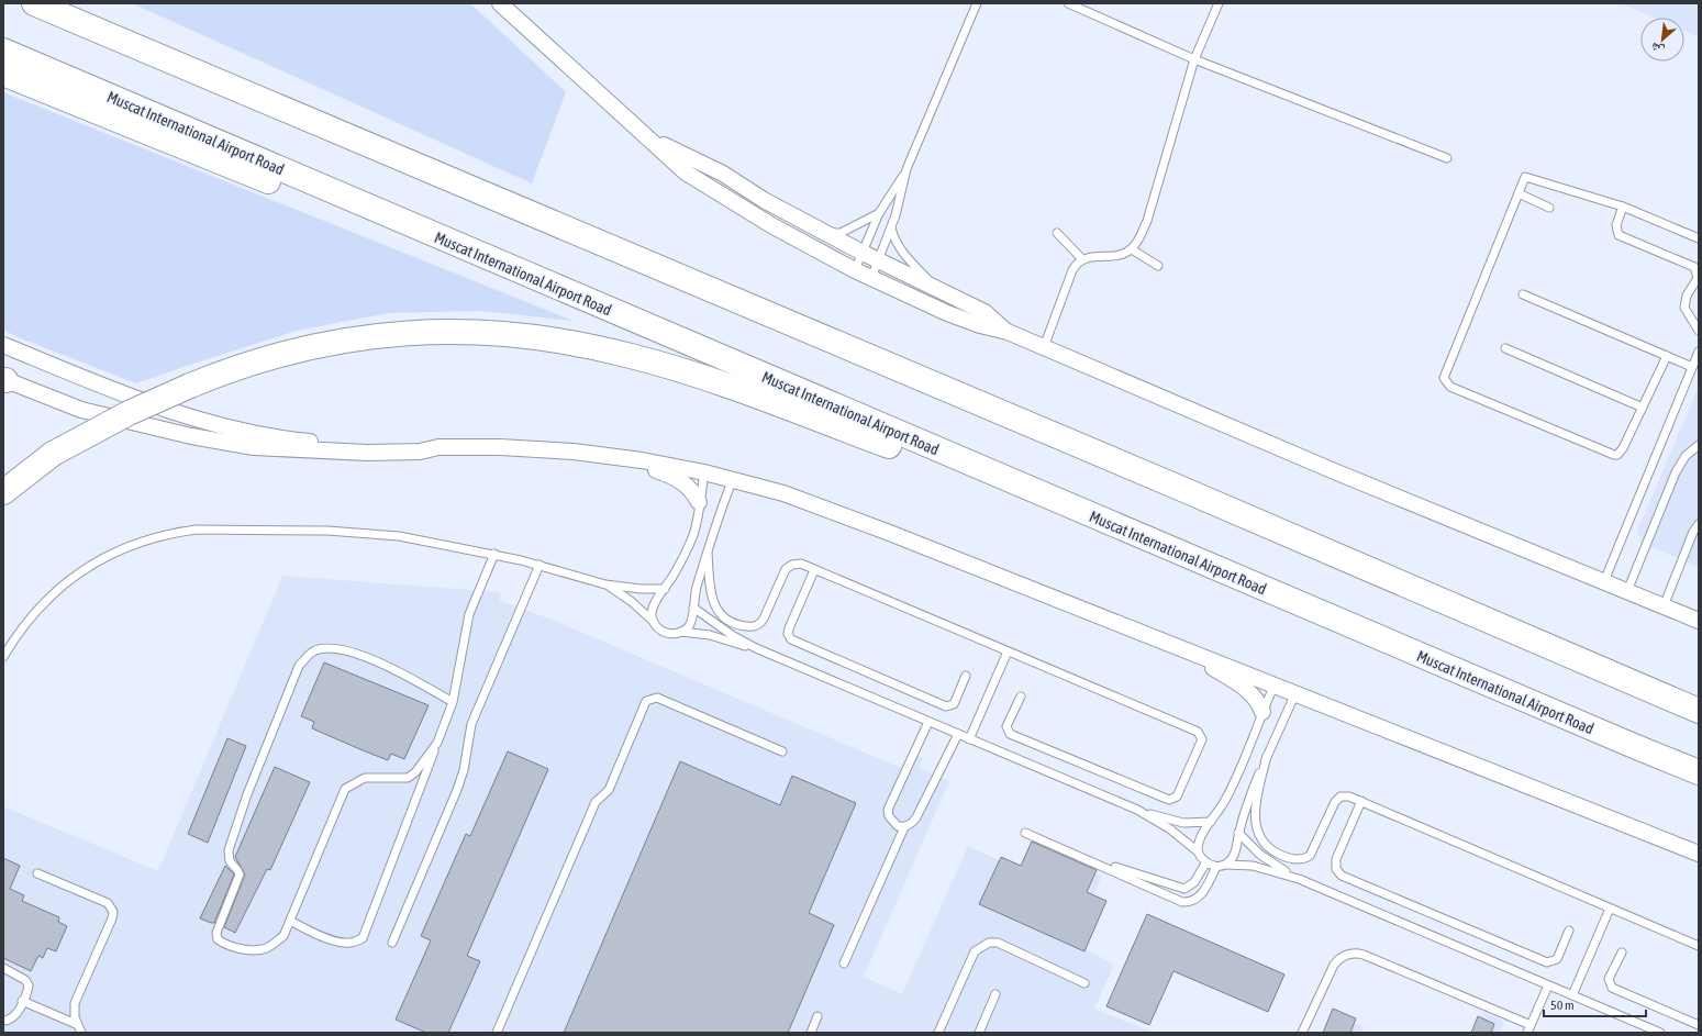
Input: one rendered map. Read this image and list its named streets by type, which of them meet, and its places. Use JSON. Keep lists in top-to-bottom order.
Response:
{
  "streets": {
    "main road": ["Muscat International Airport Road"]
  },
  "scale_bar": "50 m",
  "north": "bottom left"
}
